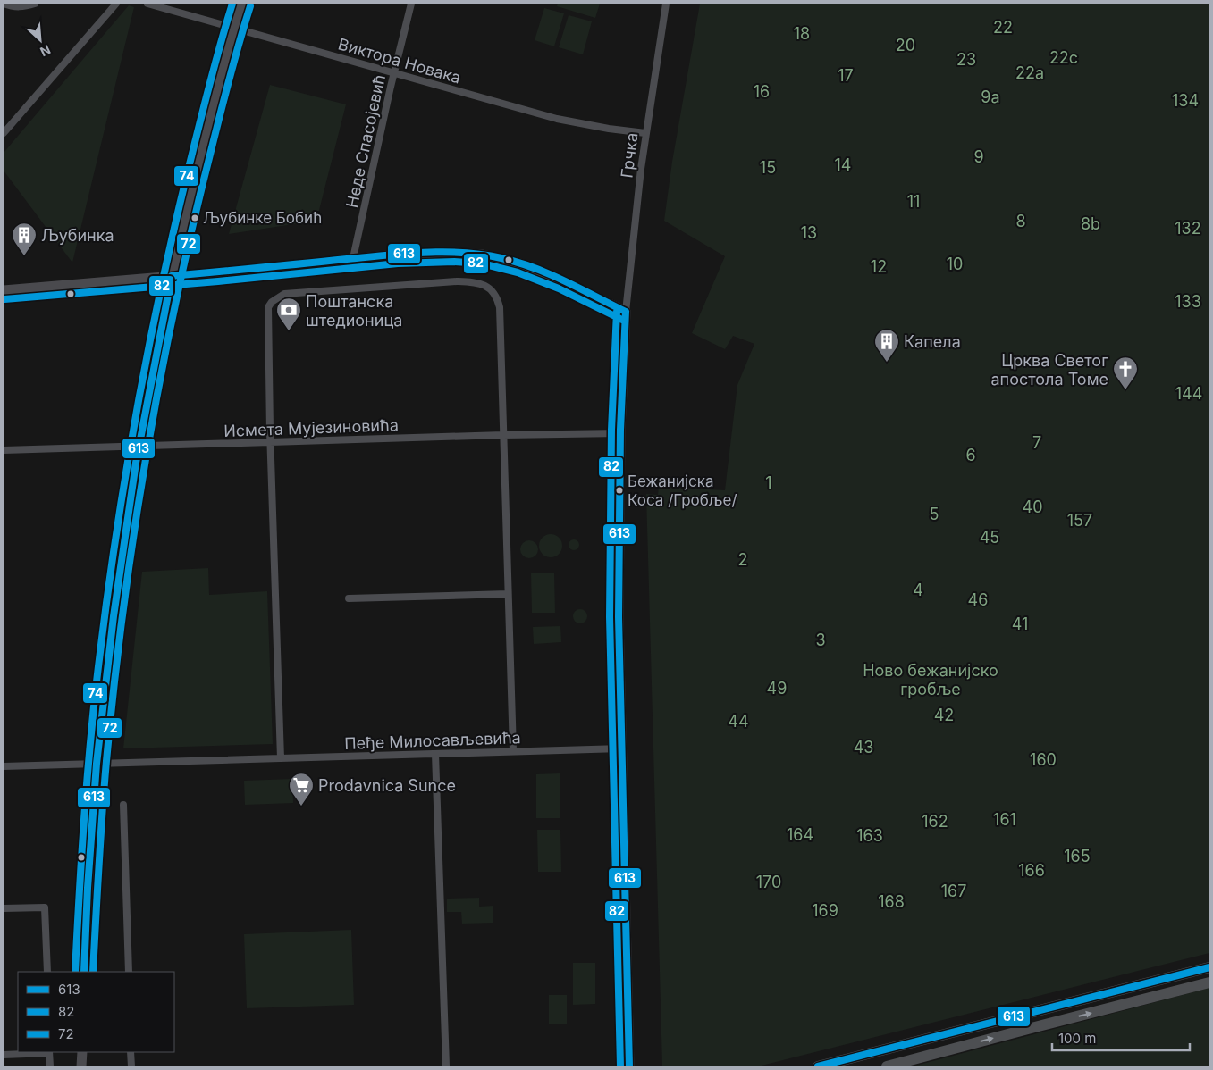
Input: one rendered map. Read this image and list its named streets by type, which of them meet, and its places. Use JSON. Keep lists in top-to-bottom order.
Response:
{
  "streets": {
    "street": [
      "Виктора Новака",
      "Неде Спасојевић",
      "Грчка",
      "Исмета Мујезиновића",
      "Пеђе Милосављевића"
    ]
  },
  "crossings": [
    ["Виктора Новака", "Неде Спасојевић"],
    ["Виктора Новака", "Грчка"]
  ],
  "parks": [
    "22",
    "18",
    "20",
    "22c",
    "23",
    "22a",
    "17",
    "16",
    "9a",
    "134",
    "9",
    "14",
    "15",
    "11",
    "8",
    "8b",
    "132",
    "13",
    "10",
    "12",
    "133",
    "144",
    "7",
    "6",
    "1",
    "40",
    "5",
    "157",
    "45",
    "2",
    "4",
    "46",
    "41",
    "3",
    "Ново бежанијско гробље",
    "49",
    "42",
    "44",
    "43",
    "160",
    "161",
    "162",
    "164",
    "163",
    "165",
    "166",
    "170",
    "167",
    "168",
    "169"
  ],
  "places": {
    "other": ["Љубинке Бобић", "Бежанијска Коса /Гробље/"],
    "building": ["Љубинка", "Капела"],
    "bank": ["Поштанска штедионица"],
    "church": ["Црква Светог апостола Томе"],
    "supermarket": ["Prodavnica Sunce"]
  },
  "lines": [
    "transit line 74",
    "transit line 72",
    "transit line 613",
    "transit line 82"
  ],
  "legend": ["613", "82", "72"],
  "scale_bar": "100 m",
  "north": "bottom right"
}
